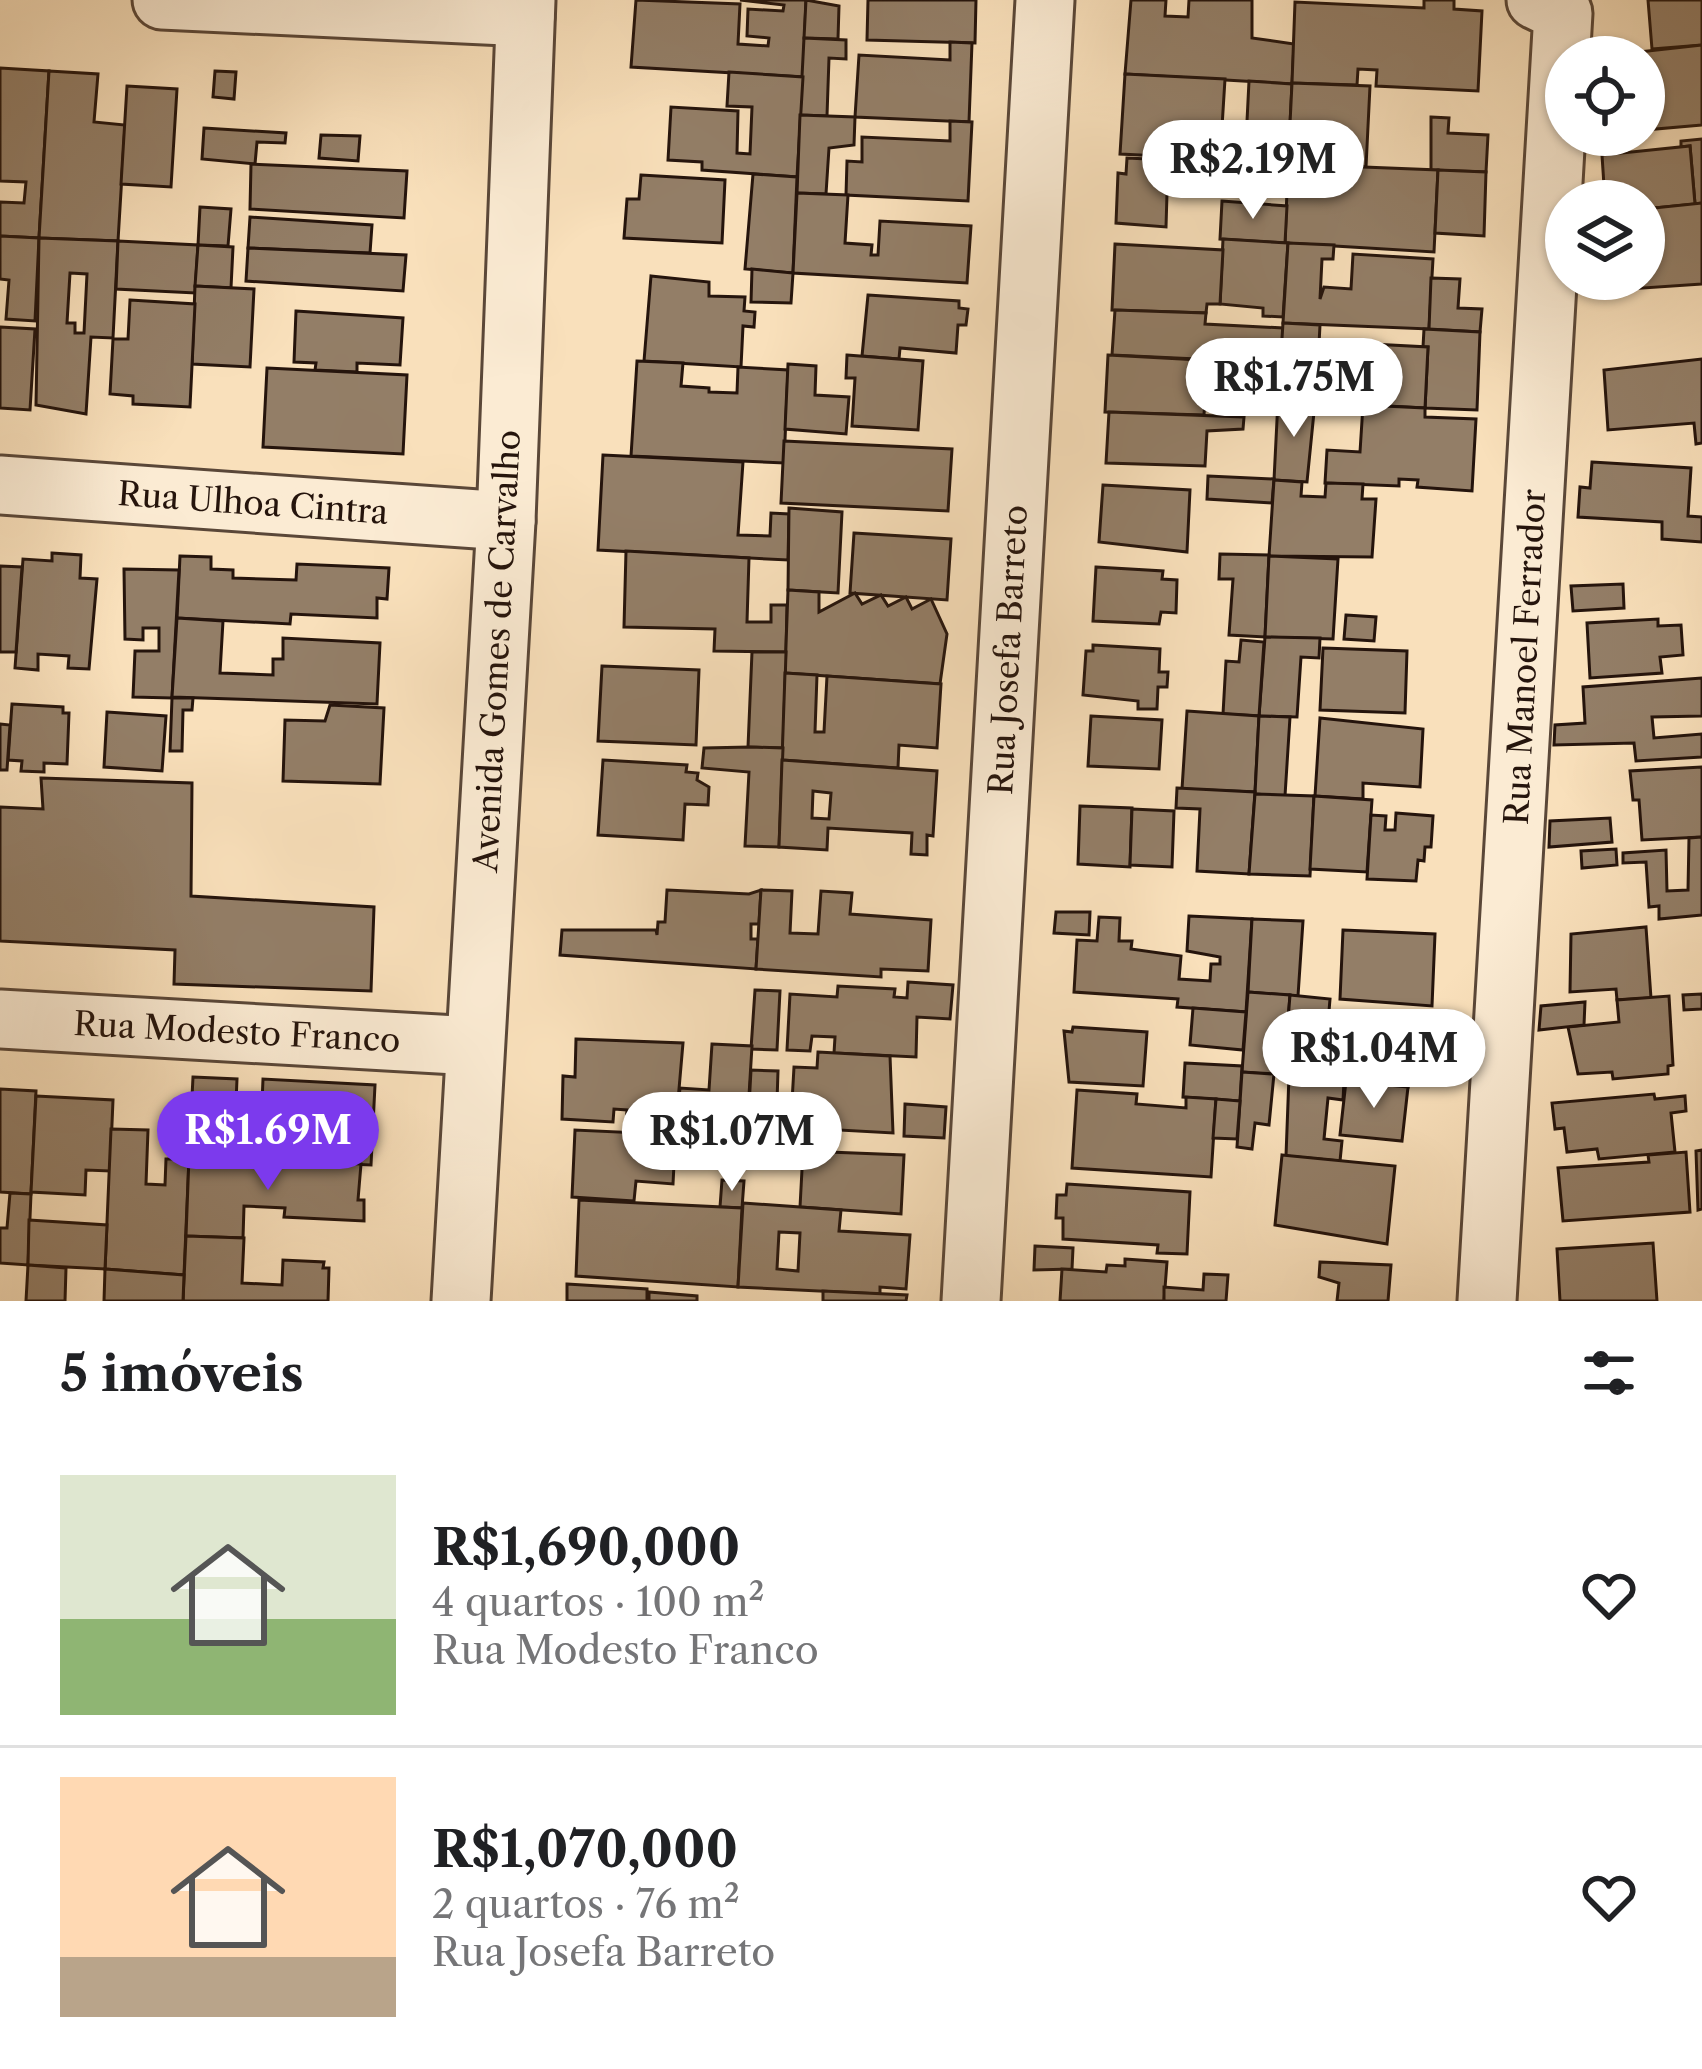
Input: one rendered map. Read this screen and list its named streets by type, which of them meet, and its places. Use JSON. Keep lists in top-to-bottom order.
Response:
{
  "streets": {
    "street": [
      "Rua Ulhoa Cintra",
      "Rua Josefa Barreto",
      "Avenida Gomes de Carvalho",
      "Rua Manoel Ferrador",
      "Rua Modesto Franco"
    ]
  },
  "crossings": [
    ["Rua Ulhoa Cintra", "Avenida Gomes de Carvalho"],
    ["Avenida Gomes de Carvalho", "Rua Modesto Franco"]
  ],
  "page": {
    "price": [
      "R$2.19M",
      "R$1.75M",
      "R$1.04M",
      "R$1.69M",
      "R$1.07M"
    ],
    "heading": "5 imóveis",
    "list": [
      {
        "name": "R$1,690,000",
        "note": "4 quartos · 100 m² · Rua Modesto Franco"
      },
      {
        "name": "R$1,070,000",
        "note": "2 quartos · 76 m² · Rua Josefa Barreto"
      }
    ]
  }
}
